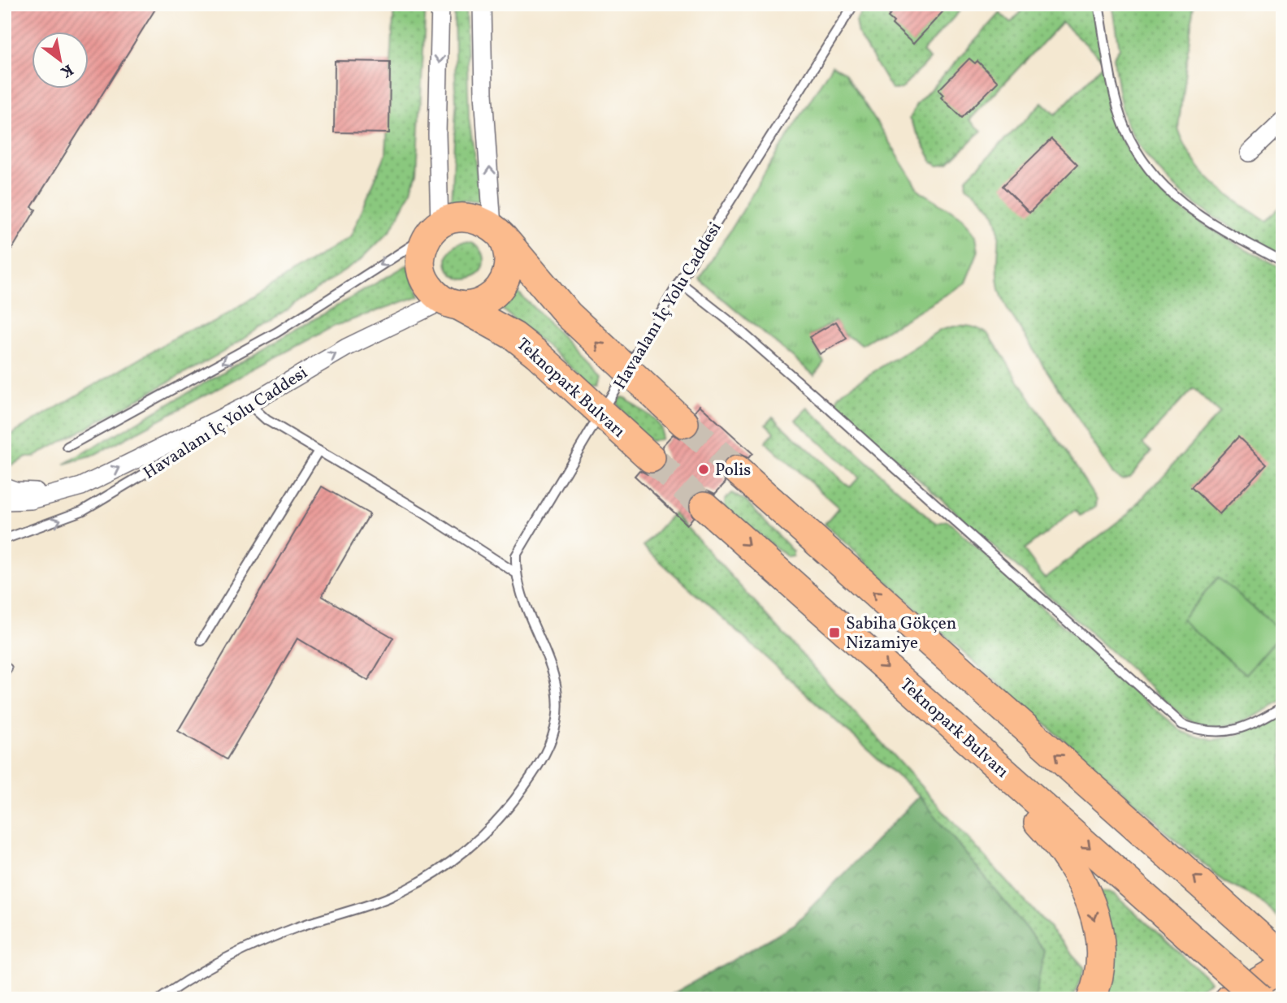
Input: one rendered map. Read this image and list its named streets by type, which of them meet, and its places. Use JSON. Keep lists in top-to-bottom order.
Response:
{
  "streets": {
    "highway": ["Teknopark Bulvarı"],
    "street": ["Havaalanı İç Yolu Caddesi"]
  },
  "crossings": [
    ["Havaalanı İç Yolu Caddesi", "Teknopark Bulvarı"]
  ],
  "places": {
    "other": ["Polis"],
    "transit": ["Sabiha Gökçen Nizamiye"]
  },
  "north": "bottom right"
}
